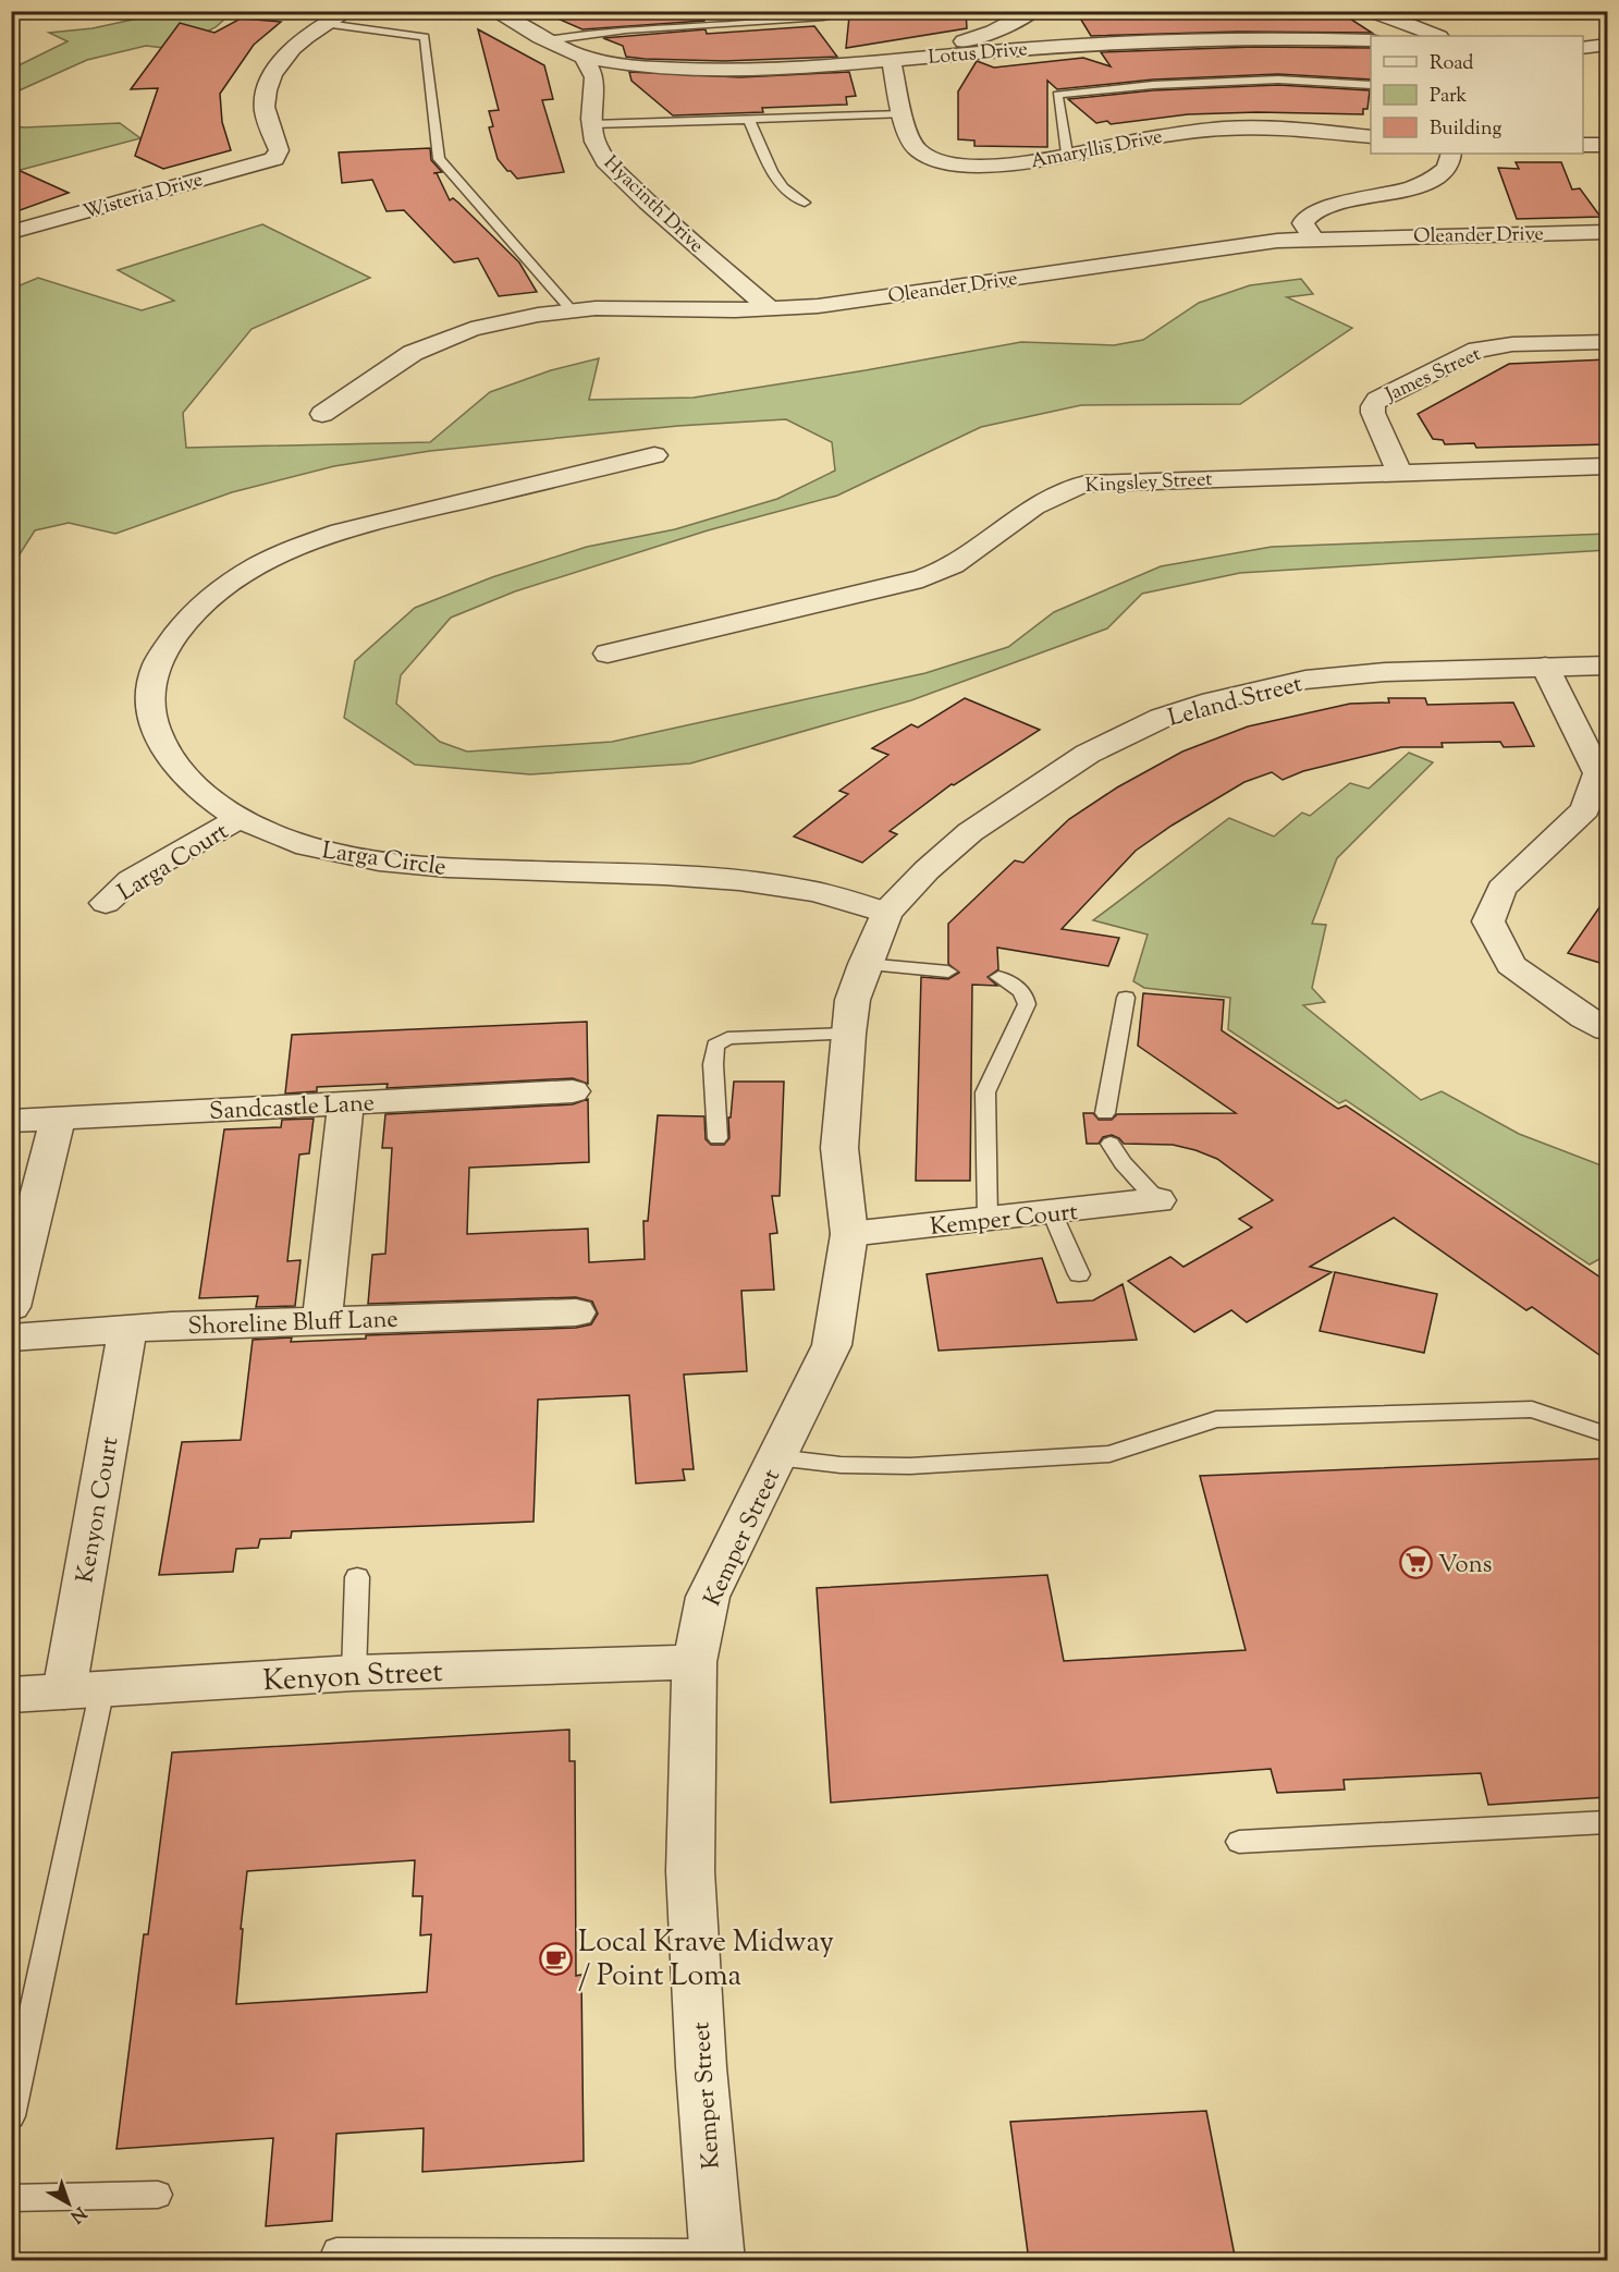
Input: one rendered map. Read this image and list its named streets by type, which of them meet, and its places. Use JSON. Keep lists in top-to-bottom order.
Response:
{
  "streets": {
    "street": [
      "Lotus Drive",
      "Amaryllis Drive",
      "Wisteria Drive",
      "Hyacinth Drive",
      "Oleander Drive",
      "James Street",
      "Kingsley Street",
      "Leland Street",
      "Larga Circle",
      "Larga Court",
      "Sandcastle Lane",
      "Kemper Court",
      "Shoreline Bluff Lane",
      "Kenyon Court",
      "Kemper Street",
      "Kenyon Street"
    ]
  },
  "crossings": [
    ["Lotus Drive", "Amaryllis Drive"],
    ["Lotus Drive", "Hyacinth Drive"],
    ["Hyacinth Drive", "Oleander Drive"],
    ["James Street", "Kingsley Street"],
    ["Leland Street", "Larga Circle"],
    ["Leland Street", "Kemper Street"],
    ["Larga Circle", "Larga Court"],
    ["Larga Circle", "Kemper Street"],
    ["Kemper Court", "Kemper Street"],
    ["Shoreline Bluff Lane", "Kenyon Court"],
    ["Kenyon Court", "Kenyon Street"],
    ["Kemper Street", "Kenyon Street"]
  ],
  "places": {
    "supermarket": ["Vons"],
    "cafe": ["Local Krave Midway / Point Loma"]
  },
  "legend": ["Road", "Park", "Building"],
  "north": "bottom right"
}
